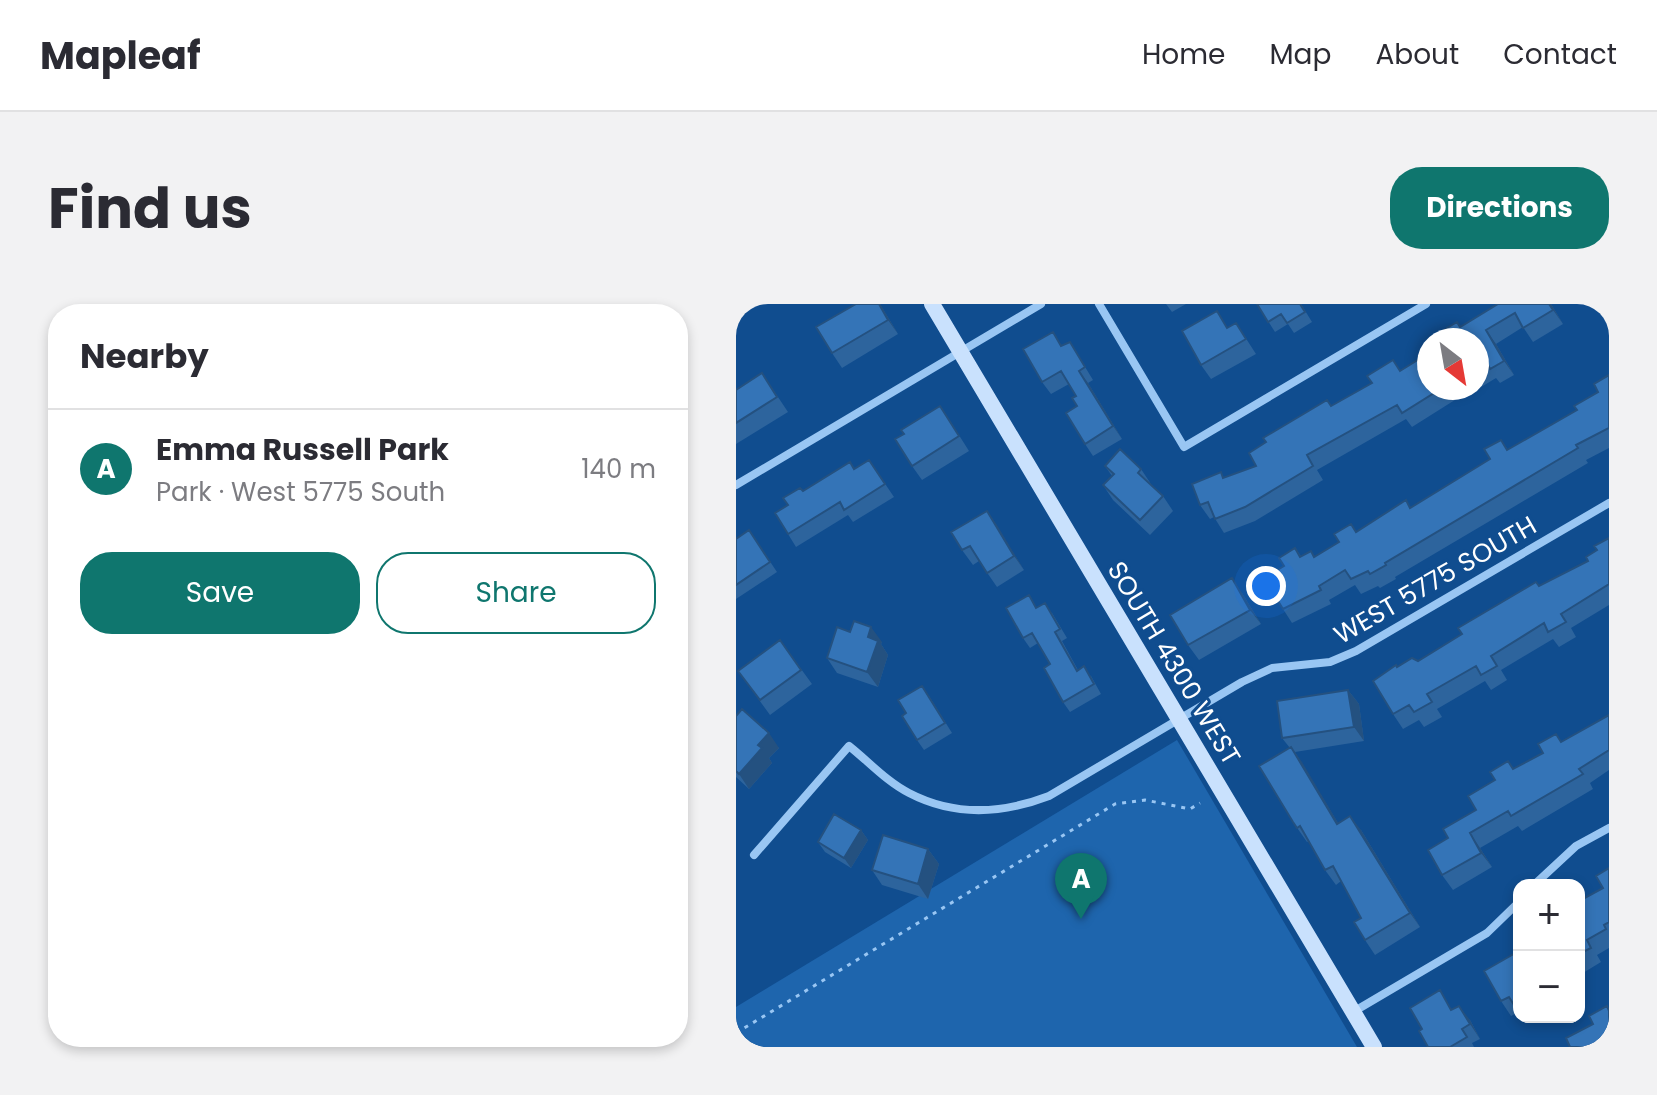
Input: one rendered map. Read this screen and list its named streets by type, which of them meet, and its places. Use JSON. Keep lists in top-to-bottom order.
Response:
{
  "streets": {
    "main road": ["SOUTH 4300 WEST"],
    "street": ["WEST 5775 SOUTH"]
  },
  "crossings": [
    ["WEST 5775 SOUTH", "SOUTH 4300 WEST"]
  ],
  "north": "bottom right",
  "page": {
    "header": "Mapleaf",
    "nav": [
      "Home",
      "Map",
      "About",
      "Contact"
    ],
    "title": "Find us",
    "buttons": [
      "Directions",
      ["Save", "Share"]
    ],
    "heading": "Nearby",
    "list": [
      {
        "mark": "A",
        "name": "Emma Russell Park",
        "note": "Park · West 5775 South",
        "value": "140 m"
      }
    ],
    "pins": "A",
    "map_buttons": ["+", "−"]
  }
}
